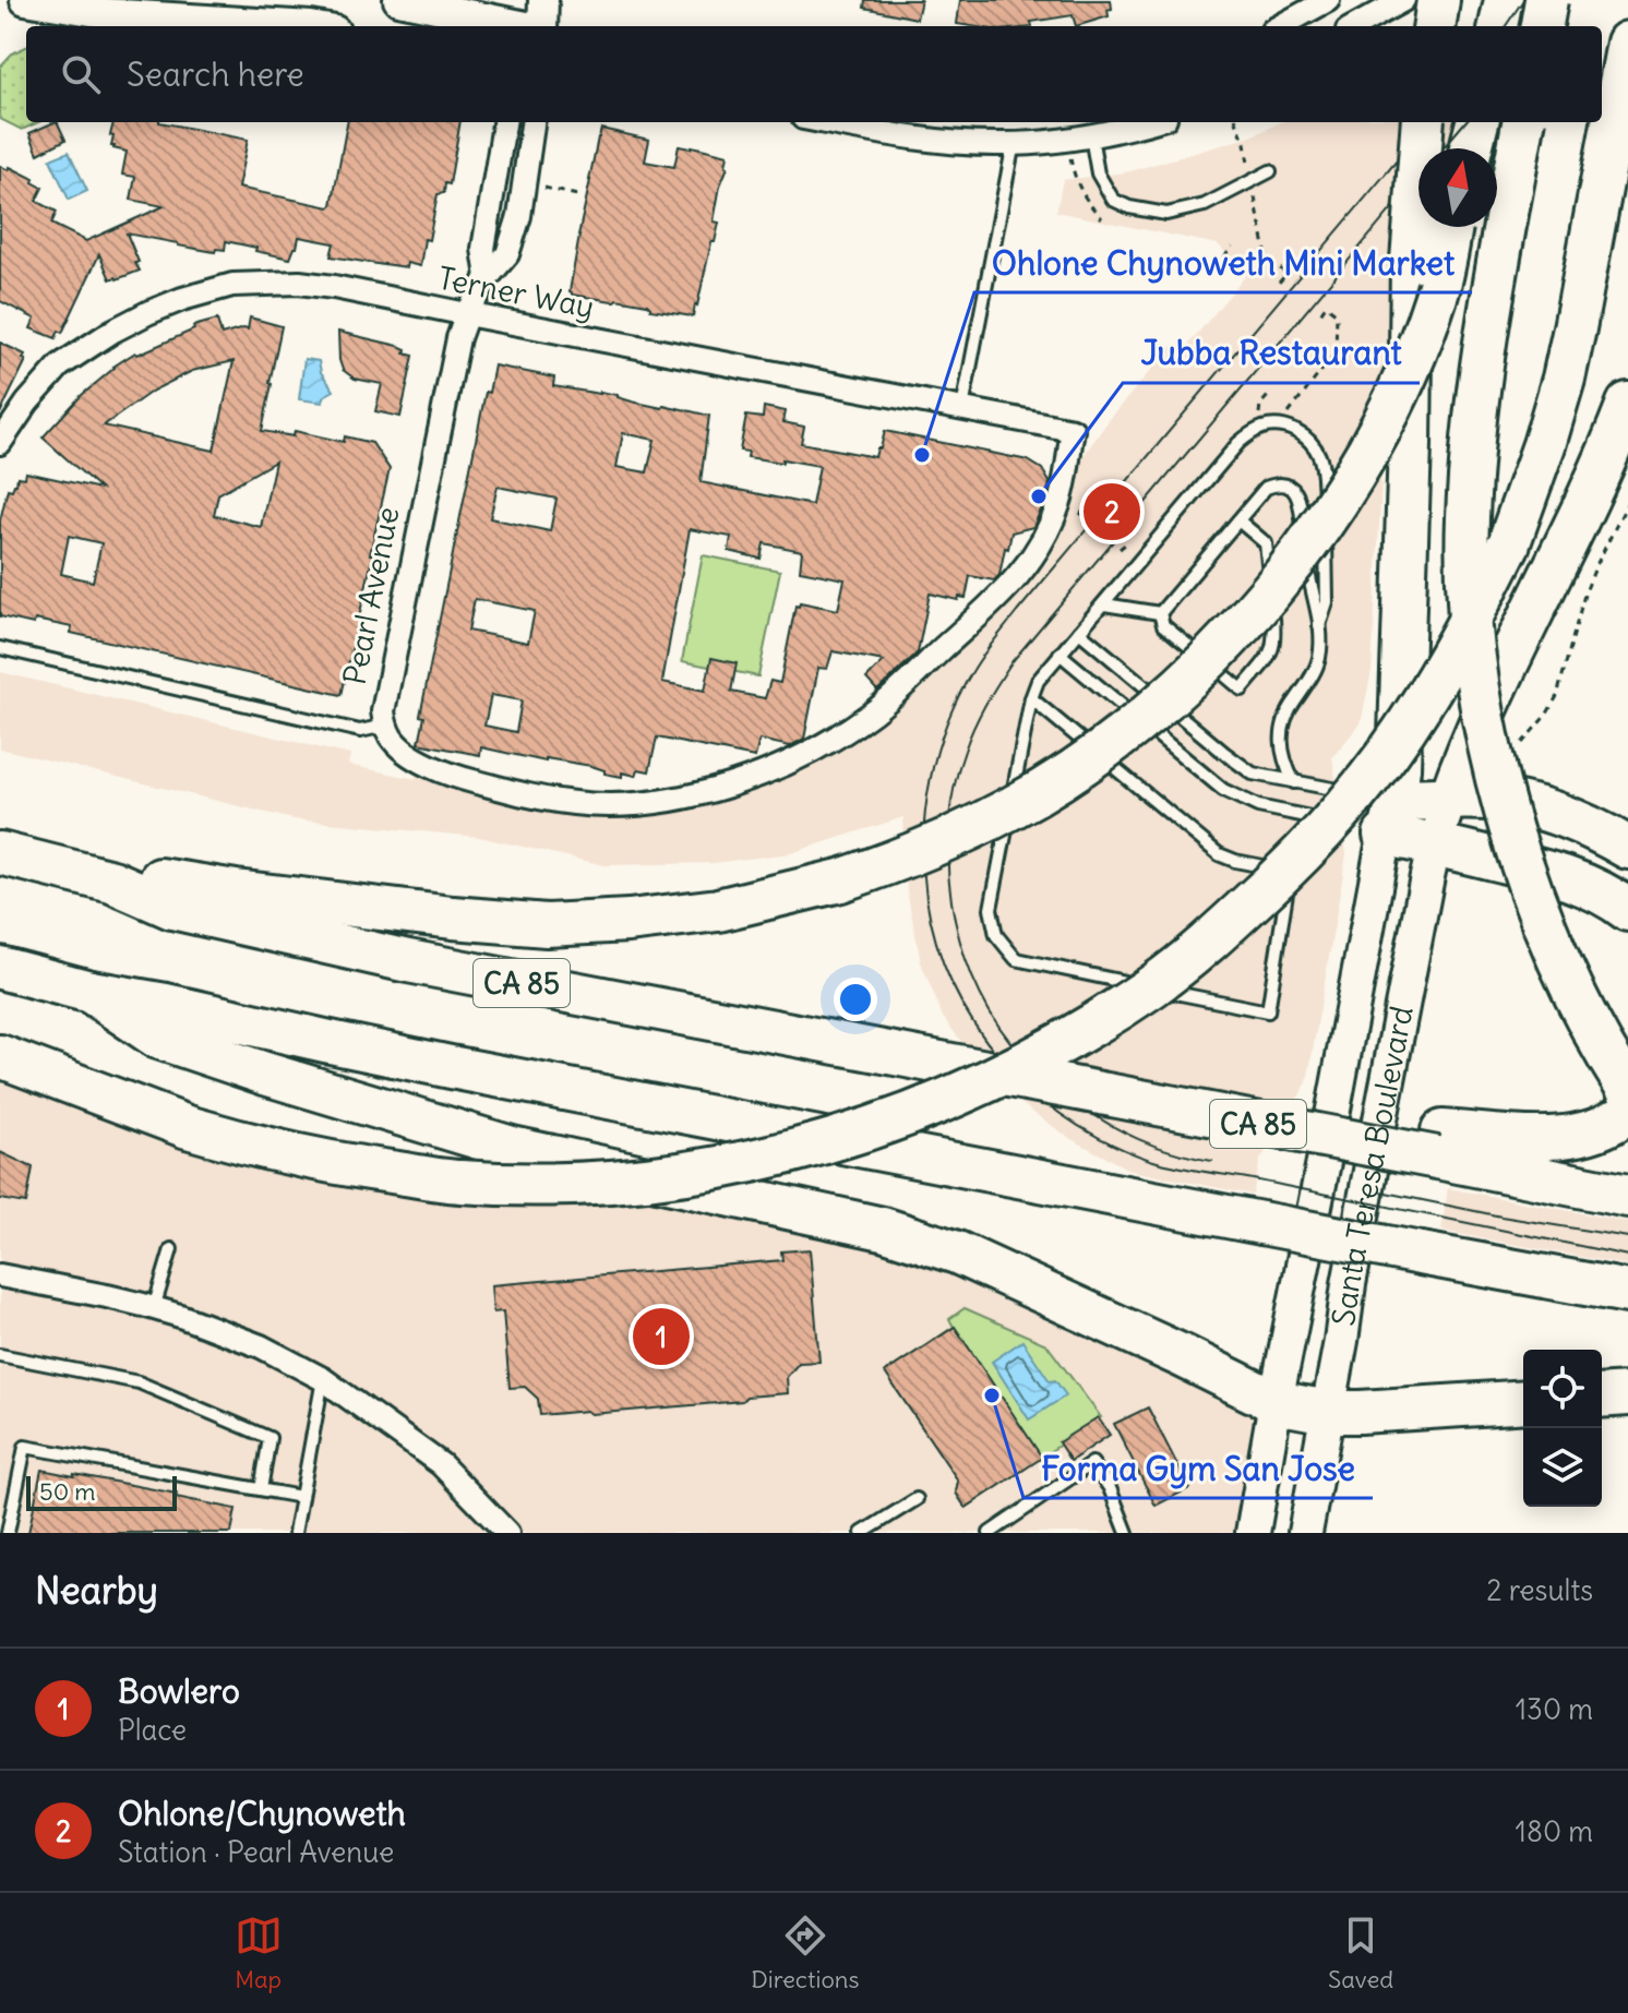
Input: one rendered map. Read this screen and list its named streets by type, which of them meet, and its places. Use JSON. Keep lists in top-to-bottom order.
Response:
{
  "streets": {
    "highway": ["CA 85"],
    "main road": ["Santa Teresa Boulevard"],
    "street": ["Terner Way", "Pearl Avenue"]
  },
  "crossings": [
    ["Terner Way", "Pearl Avenue"]
  ],
  "places": ["Ohlone Chynoweth Mini Market", "Jubba Restaurant", "Forma Gym San Jose"],
  "scale_bar": "50 m",
  "north": "top",
  "page": {
    "search": "Search here",
    "pins": ["2", "1"],
    "scale": "50 m",
    "heading": ["Nearby", "2 results"],
    "list": [
      {
        "mark": "1",
        "name": "Bowlero",
        "note": "Place",
        "value": "130 m"
      },
      {
        "mark": "2",
        "name": "Ohlone/Chynoweth",
        "note": "Station · Pearl Avenue",
        "value": "180 m"
      }
    ],
    "nav": ["Map", "Directions", "Saved"]
  }
}
